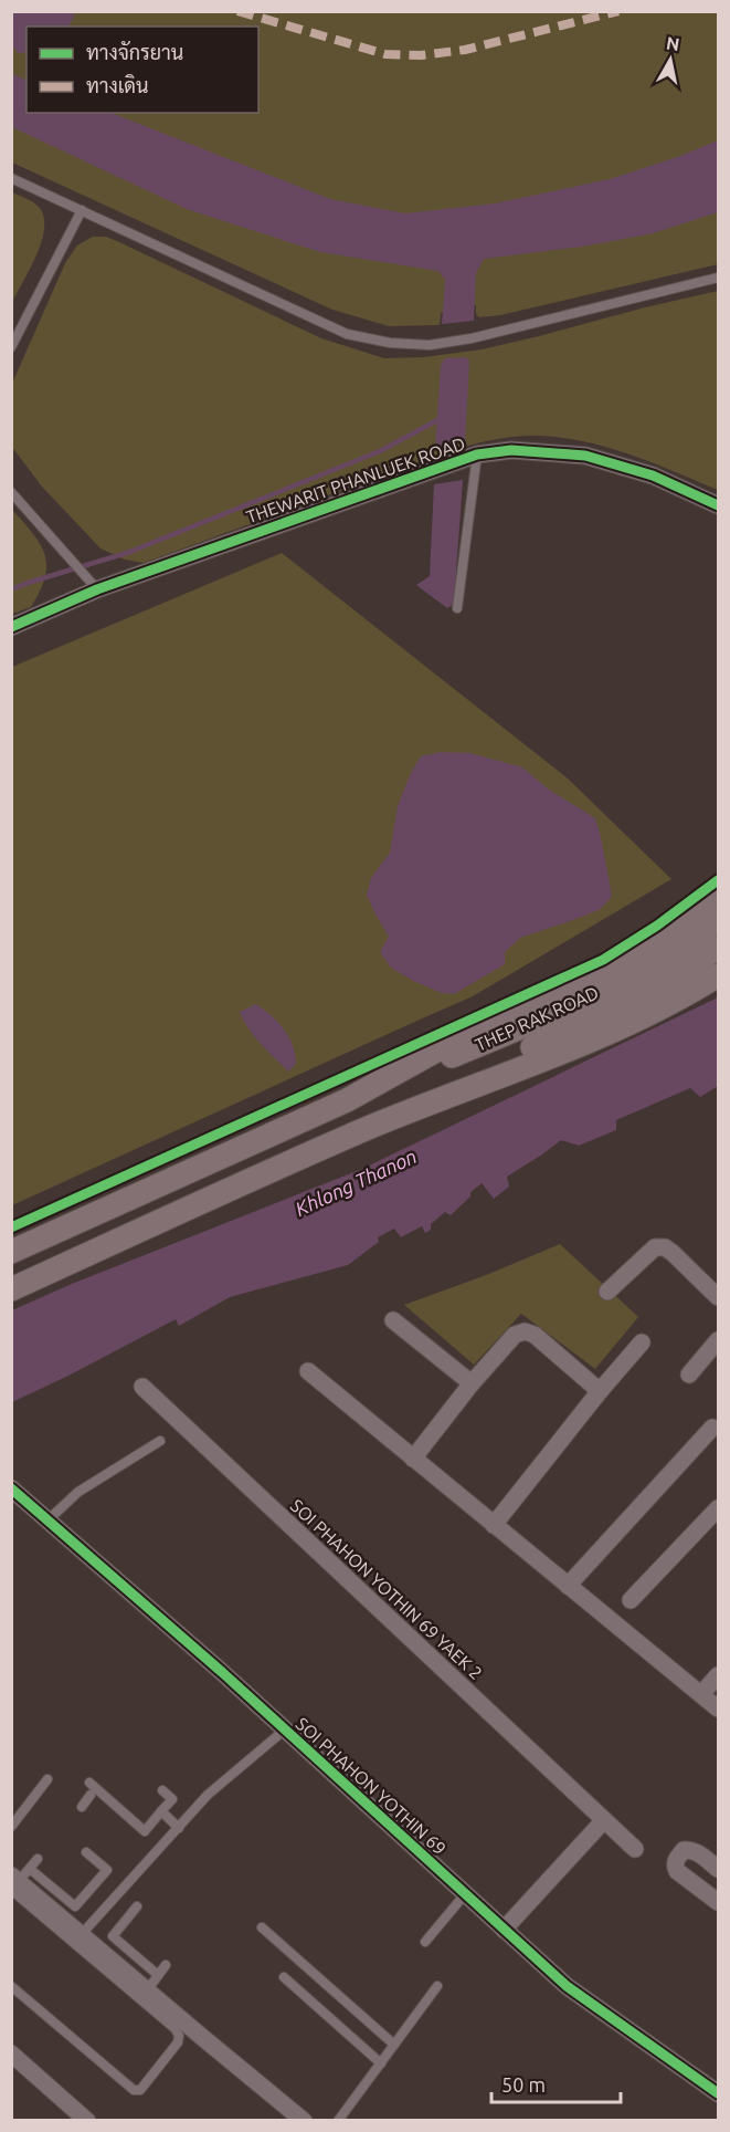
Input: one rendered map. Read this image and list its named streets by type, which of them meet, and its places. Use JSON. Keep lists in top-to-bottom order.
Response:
{
  "streets": {
    "main road": ["THEP RAK ROAD"],
    "street": ["THEWARIT PHANLUEK ROAD", "SOI PHAHON YOTHIN 69 YAEK 2", "SOI PHAHON YOTHIN 69"]
  },
  "water": ["Khlong Thanon"],
  "legend": ["ทางจักรยาน", "ทางเดิน"],
  "scale_bar": "50 m",
  "north": "top"
}
